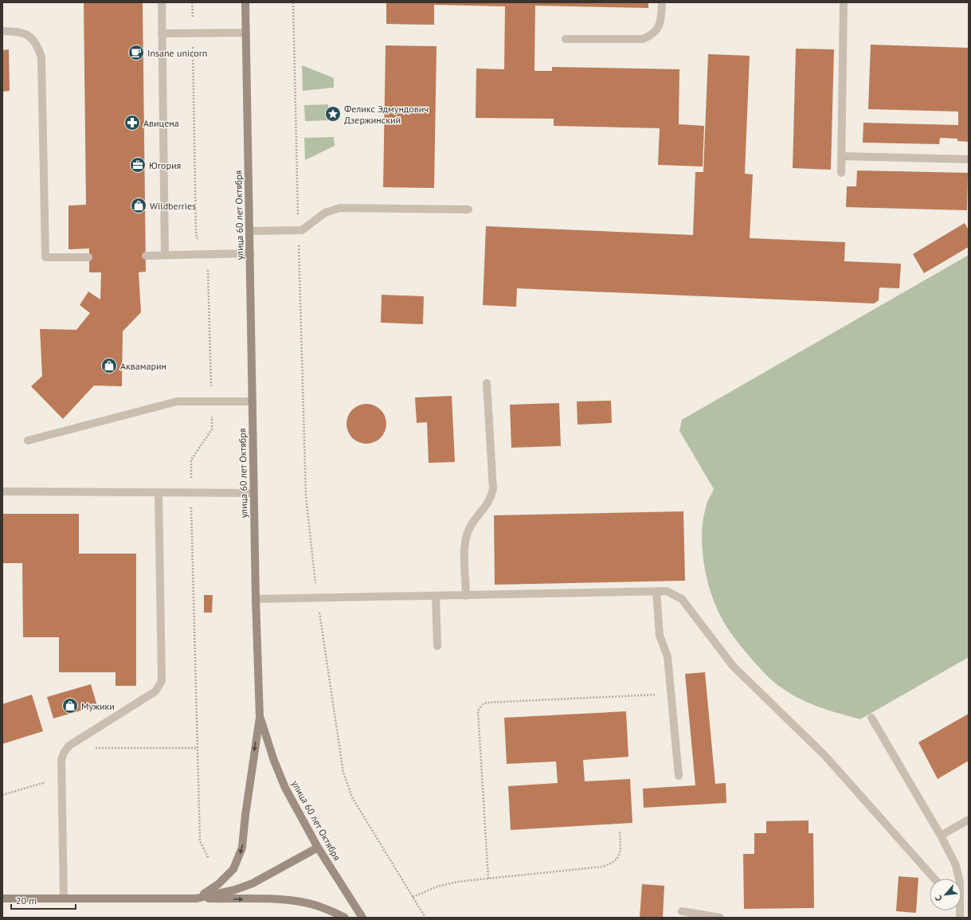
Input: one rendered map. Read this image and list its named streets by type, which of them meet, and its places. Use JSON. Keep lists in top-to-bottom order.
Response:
{
  "streets": {
    "main road": ["улица 60 лет Октября"]
  },
  "places": {
    "cafe": ["Insane unicorn"],
    "place": ["Феликс Эдмундович Дзержинский"],
    "pharmacy": ["Авицена"],
    "office": ["Югория"],
    "shop": ["Wildberries", "Аквамарин", "Мужики"]
  },
  "scale_bar": "20 m",
  "north": "bottom left"
}
